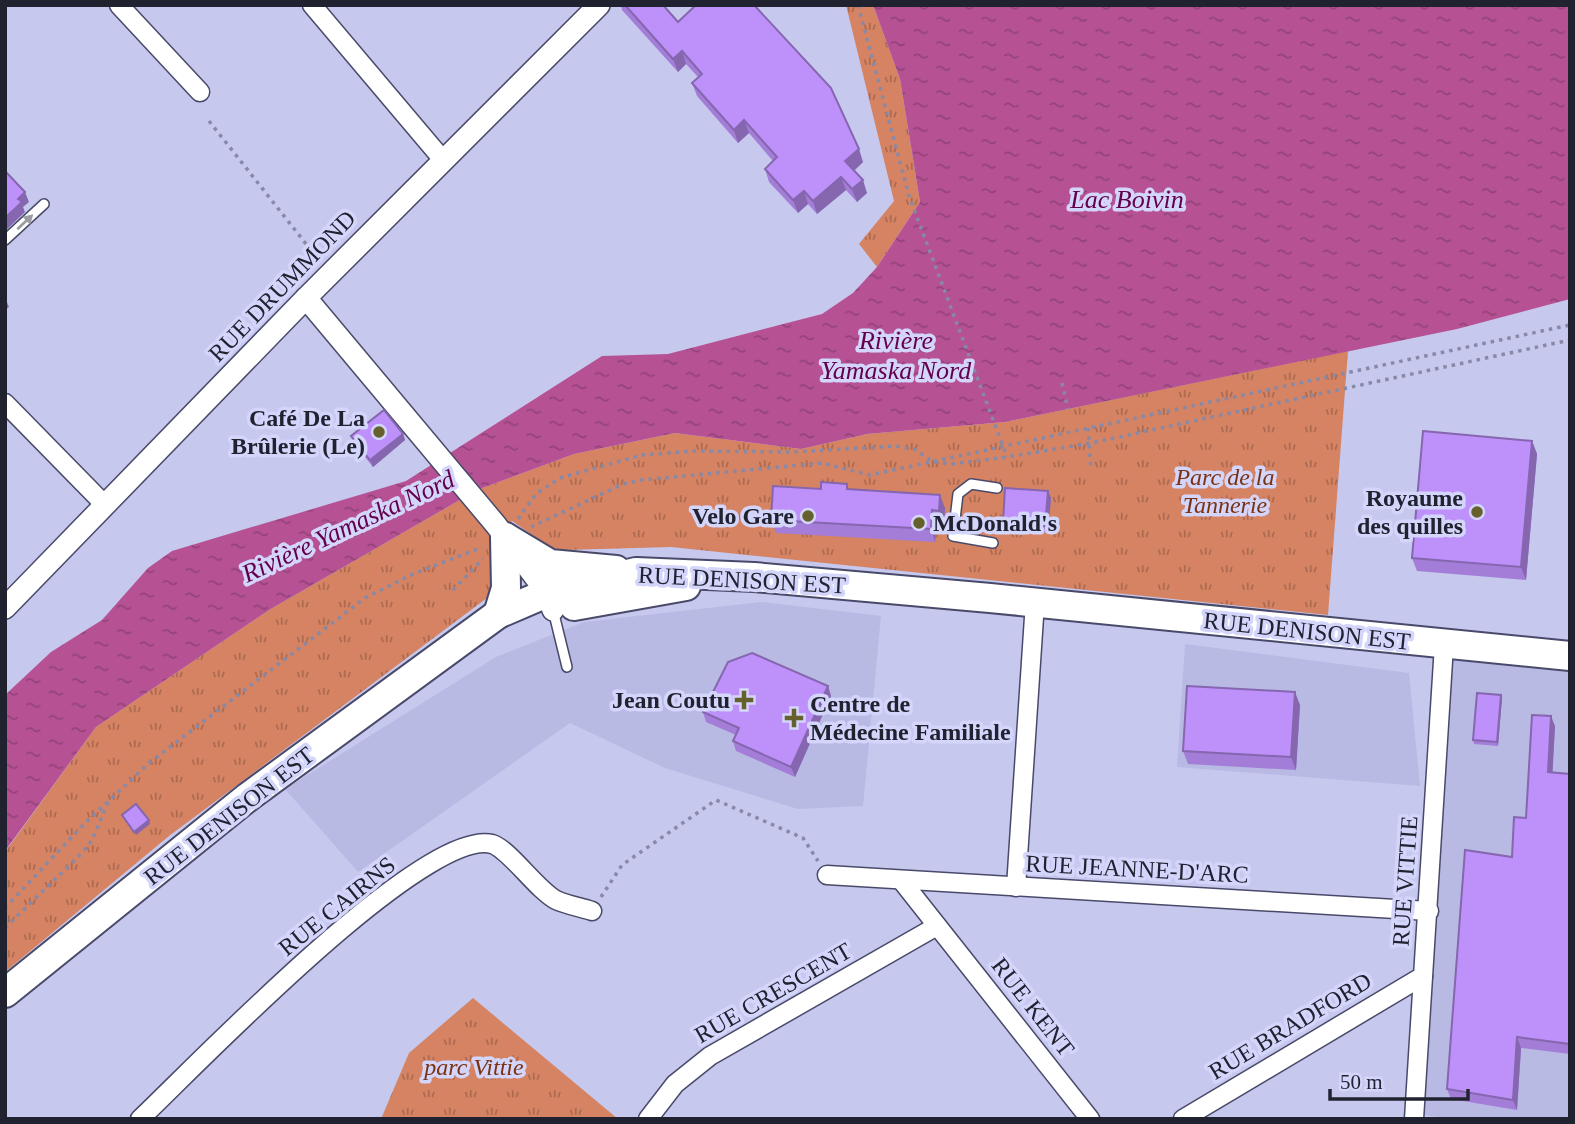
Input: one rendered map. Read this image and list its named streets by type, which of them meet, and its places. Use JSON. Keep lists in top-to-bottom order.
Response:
{
  "streets": {
    "main road": ["RUE DENISON EST"],
    "street": [
      "RUE DRUMMOND",
      "RUE JEANNE-D'ARC",
      "RUE VITTIE",
      "RUE CAIRNS",
      "RUE CRESCENT",
      "RUE KENT",
      "RUE BRADFORD"
    ]
  },
  "crossings": [
    ["RUE DENISON EST", "RUE VITTIE"],
    ["RUE JEANNE-D'ARC", "RUE VITTIE"],
    ["RUE VITTIE", "RUE BRADFORD"],
    ["RUE CRESCENT", "RUE KENT"]
  ],
  "water": ["Lac Boivin", "Rivière Yamaska Nord"],
  "parks": ["Parc de la Tannerie", "parc Vittie"],
  "places": {
    "other": [
      "Café De La Brûlerie (Le)",
      "Royaume des quilles",
      "Velo Gare",
      "McDonald's"
    ],
    "health": ["Jean Coutu", "Centre de Médecine Familiale"]
  },
  "scale_bar": "50 m"
}
